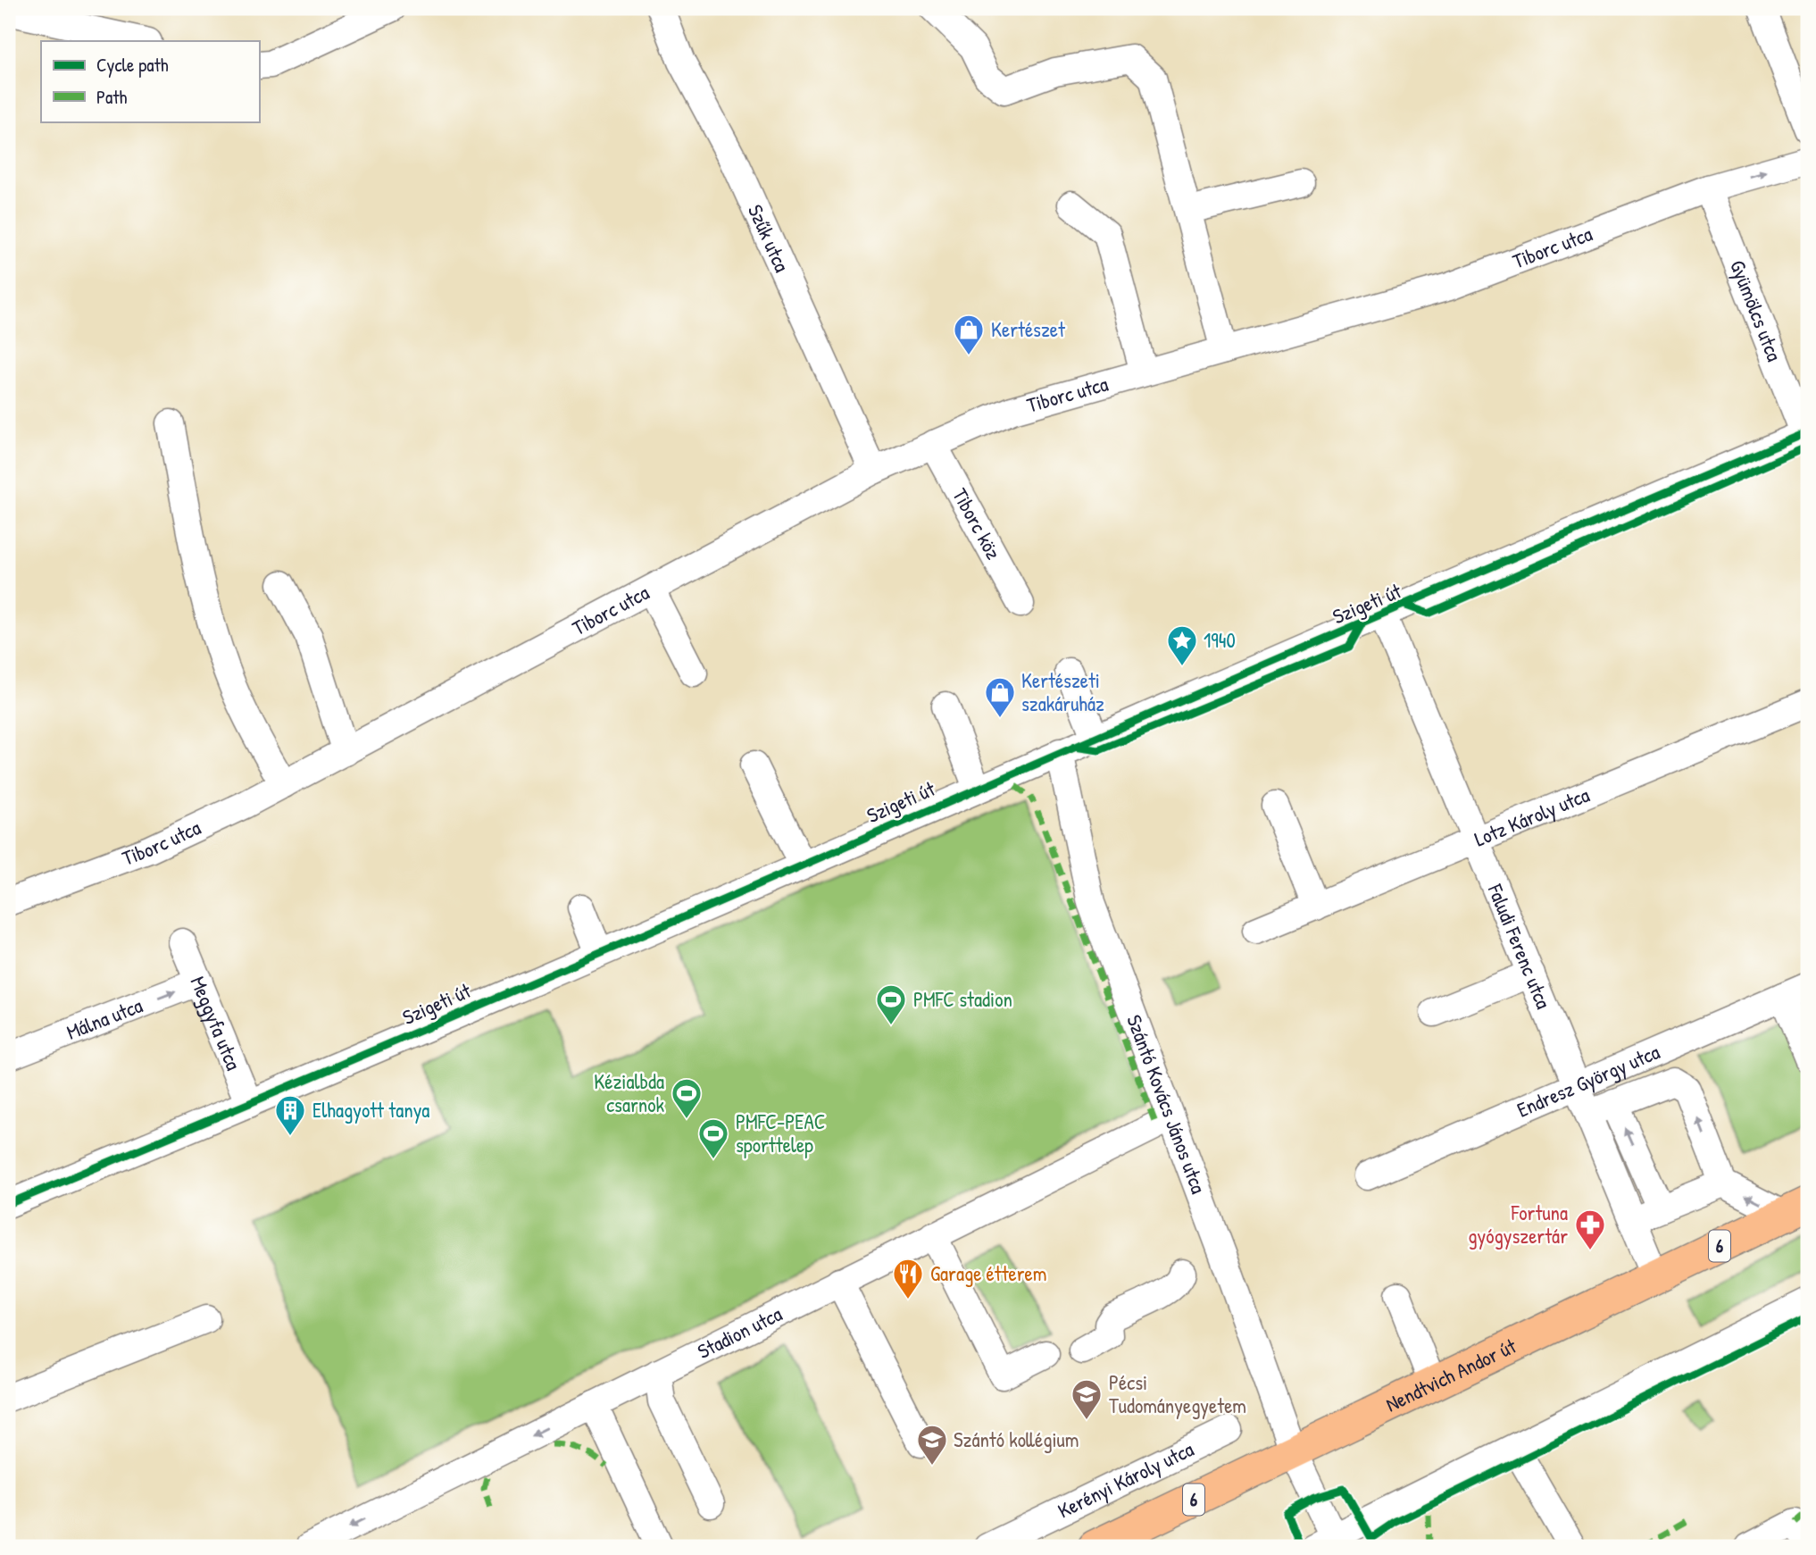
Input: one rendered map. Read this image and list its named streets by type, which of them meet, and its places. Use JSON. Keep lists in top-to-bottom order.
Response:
{
  "streets": {
    "main road": ["6", "Nendtvich Andor út"],
    "street": [
      "Szűk utca",
      "Tiborc utca",
      "Gyümölcs utca",
      "Tiborc köz",
      "Szigeti út",
      "Lotz Károly utca",
      "Faludi Ferenc utca",
      "Málna utca",
      "Meggyfa utca",
      "Endresz György utca",
      "Szántó Kovács János utca",
      "Stadion utca",
      "Kerényi Károly utca"
    ]
  },
  "crossings": [
    ["Szűk utca", "Tiborc utca"],
    ["Tiborc utca", "Gyümölcs utca"],
    ["Tiborc utca", "Tiborc köz"],
    ["Gyümölcs utca", "Szigeti út"],
    ["Szigeti út", "Faludi Ferenc utca"],
    ["Szigeti út", "Meggyfa utca"],
    ["Szigeti út", "Szántó Kovács János utca"],
    ["Lotz Károly utca", "Faludi Ferenc utca"],
    ["Faludi Ferenc utca", "Endresz György utca"],
    ["Faludi Ferenc utca", "Nendtvich Andor út"],
    ["Málna utca", "Meggyfa utca"],
    ["Szántó Kovács János utca", "Stadion utca"],
    ["Szántó Kovács János utca", "Nendtvich Andor út"]
  ],
  "one_way": ["Málna utca"],
  "places": {
    "shop": ["Kertészet", "Kertészeti szakáruház"],
    "place": ["1940"],
    "sports": ["PMFC stadion", "Kézialbda csarnok", "PMFC-PEAC sporttelep"],
    "building": ["Elhagyott tanya"],
    "pharmacy": ["Fortuna gyógyszertár"],
    "restaurant": ["Garage étterem"],
    "school or university": ["Pécsi Tudományegyetem", "Szántó kollégium"]
  },
  "legend": ["Cycle path", "Path"]
}
